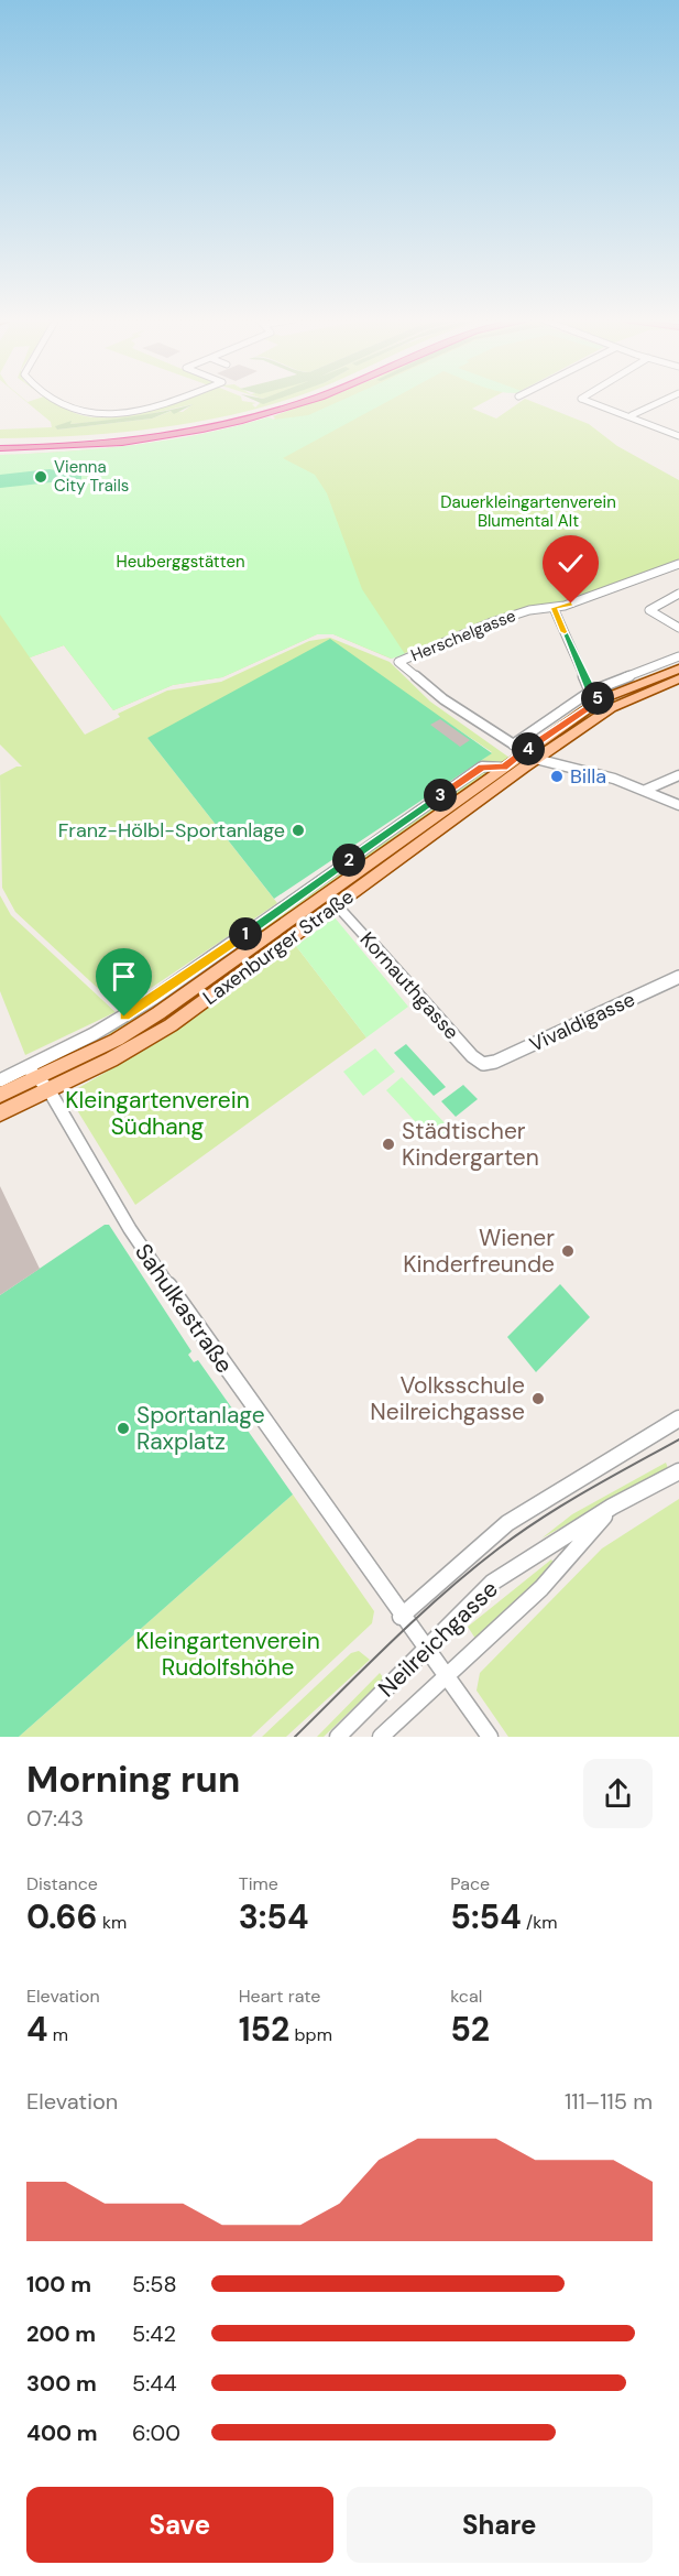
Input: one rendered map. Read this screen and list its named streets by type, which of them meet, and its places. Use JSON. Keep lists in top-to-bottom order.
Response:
{
  "streets": {
    "main road": ["Laxenburger Straße"],
    "street": [
      "Herschelgasse",
      "Kornauthgasse",
      "Vivaldigasse",
      "Sahulkastraße",
      "Neilreichgasse"
    ]
  },
  "crossings": [
    ["Herschelgasse", "Laxenburger Straße"],
    ["Laxenburger Straße", "Kornauthgasse"],
    ["Laxenburger Straße", "Sahulkastraße"],
    ["Kornauthgasse", "Vivaldigasse"],
    ["Sahulkastraße", "Neilreichgasse"]
  ],
  "parks": [
    "Dauerkleingartenverein Blumental Alt",
    "Heuberggstätten",
    "Kleingartenverein Südhang",
    "Kleingartenverein Rudolfshöhe"
  ],
  "places": [
    "Vienna City Trails",
    "Billa",
    "Franz-Hölbl-Sportanlage",
    "Städtischer Kindergarten",
    "Wiener Kinderfreunde",
    "Volksschule Neilreichgasse",
    "Sportanlage Raxplatz"
  ],
  "page": {
    "pins": [
      "5",
      "4",
      "3",
      "2",
      "1"
    ],
    "heading": ["Morning run", "07:43"],
    "stats": [
      ["Distance", "0.66 km"],
      ["Time", "3:54"],
      ["Pace", "5:54 /km"],
      ["Elevation", "4 m"],
      ["Heart rate", "152 bpm"],
      ["kcal", "52"]
    ],
    "chart": ["Elevation", "111–115 m"],
    "list": [
      {
        "name": "100 m",
        "note": "5:58"
      },
      {
        "name": "200 m",
        "note": "5:42"
      },
      {
        "name": "300 m",
        "note": "5:44"
      },
      {
        "name": "400 m",
        "note": "6:00"
      }
    ],
    "buttons": ["Save", "Share"]
  }
}
